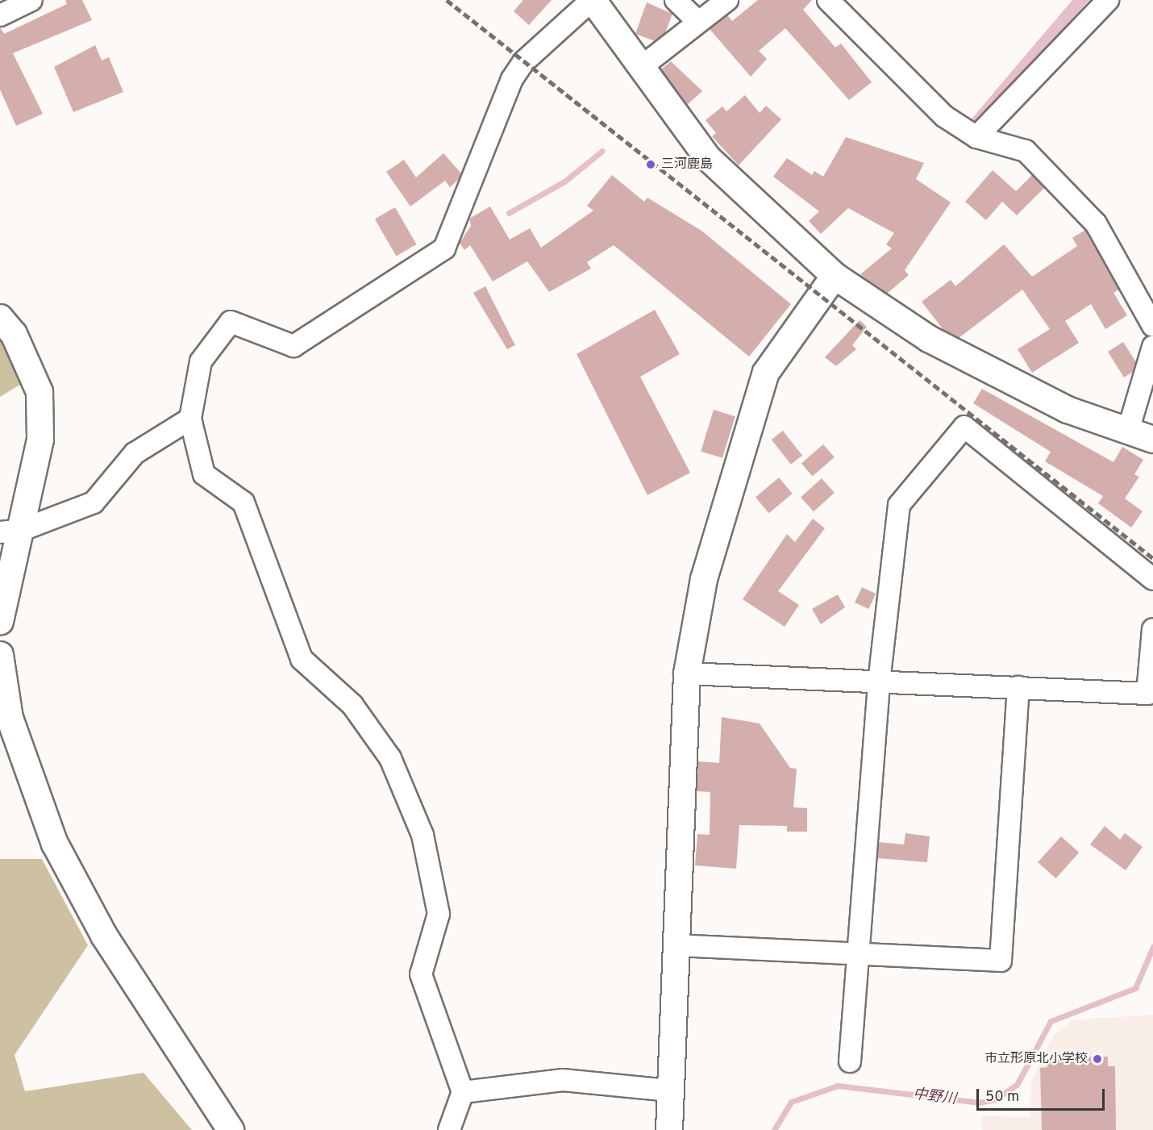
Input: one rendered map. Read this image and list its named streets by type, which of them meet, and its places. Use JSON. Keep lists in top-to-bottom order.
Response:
{
  "water": ["中野川"],
  "places": ["三河鹿島", "市立形原北小学校"],
  "scale_bar": "50 m"
}
